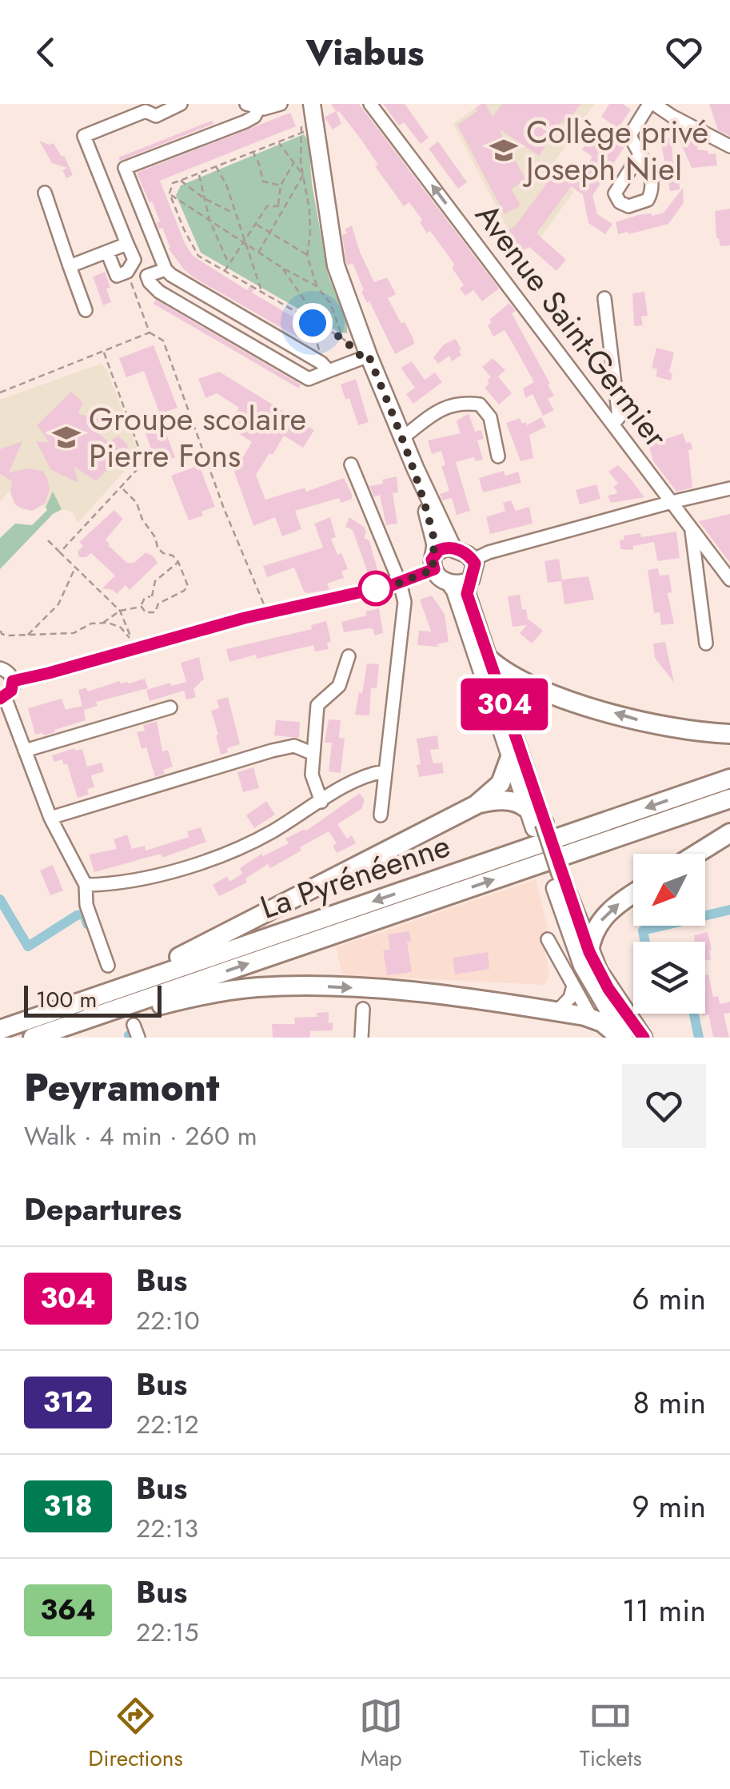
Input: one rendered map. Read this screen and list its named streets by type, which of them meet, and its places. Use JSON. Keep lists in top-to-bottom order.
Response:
{
  "streets": {
    "highway": ["La Pyrénéenne"],
    "street": ["Avenue Saint-Germier"]
  },
  "one_way": ["Avenue Saint-Germier"],
  "places": {
    "school or university": ["Collège privé Joseph Niel", "Groupe scolaire Pierre Fons"]
  },
  "lines": ["bus line 304"],
  "scale_bar": "100 m",
  "north": "bottom left",
  "page": {
    "header": "Viabus",
    "on_map": "304",
    "scale": "100 m",
    "heading": [
      ["Peyramont", "Walk · 4 min · 260 m"],
      "Departures"
    ],
    "list": [
      {
        "mark": "304",
        "name": "Bus",
        "note": "22:10",
        "value": "6 min"
      },
      {
        "mark": "312",
        "name": "Bus",
        "note": "22:12",
        "value": "8 min"
      },
      {
        "mark": "318",
        "name": "Bus",
        "note": "22:13",
        "value": "9 min"
      },
      {
        "mark": "364",
        "name": "Bus",
        "note": "22:15",
        "value": "11 min"
      }
    ],
    "tabs": ["Directions", "Map", "Tickets"]
  }
}
